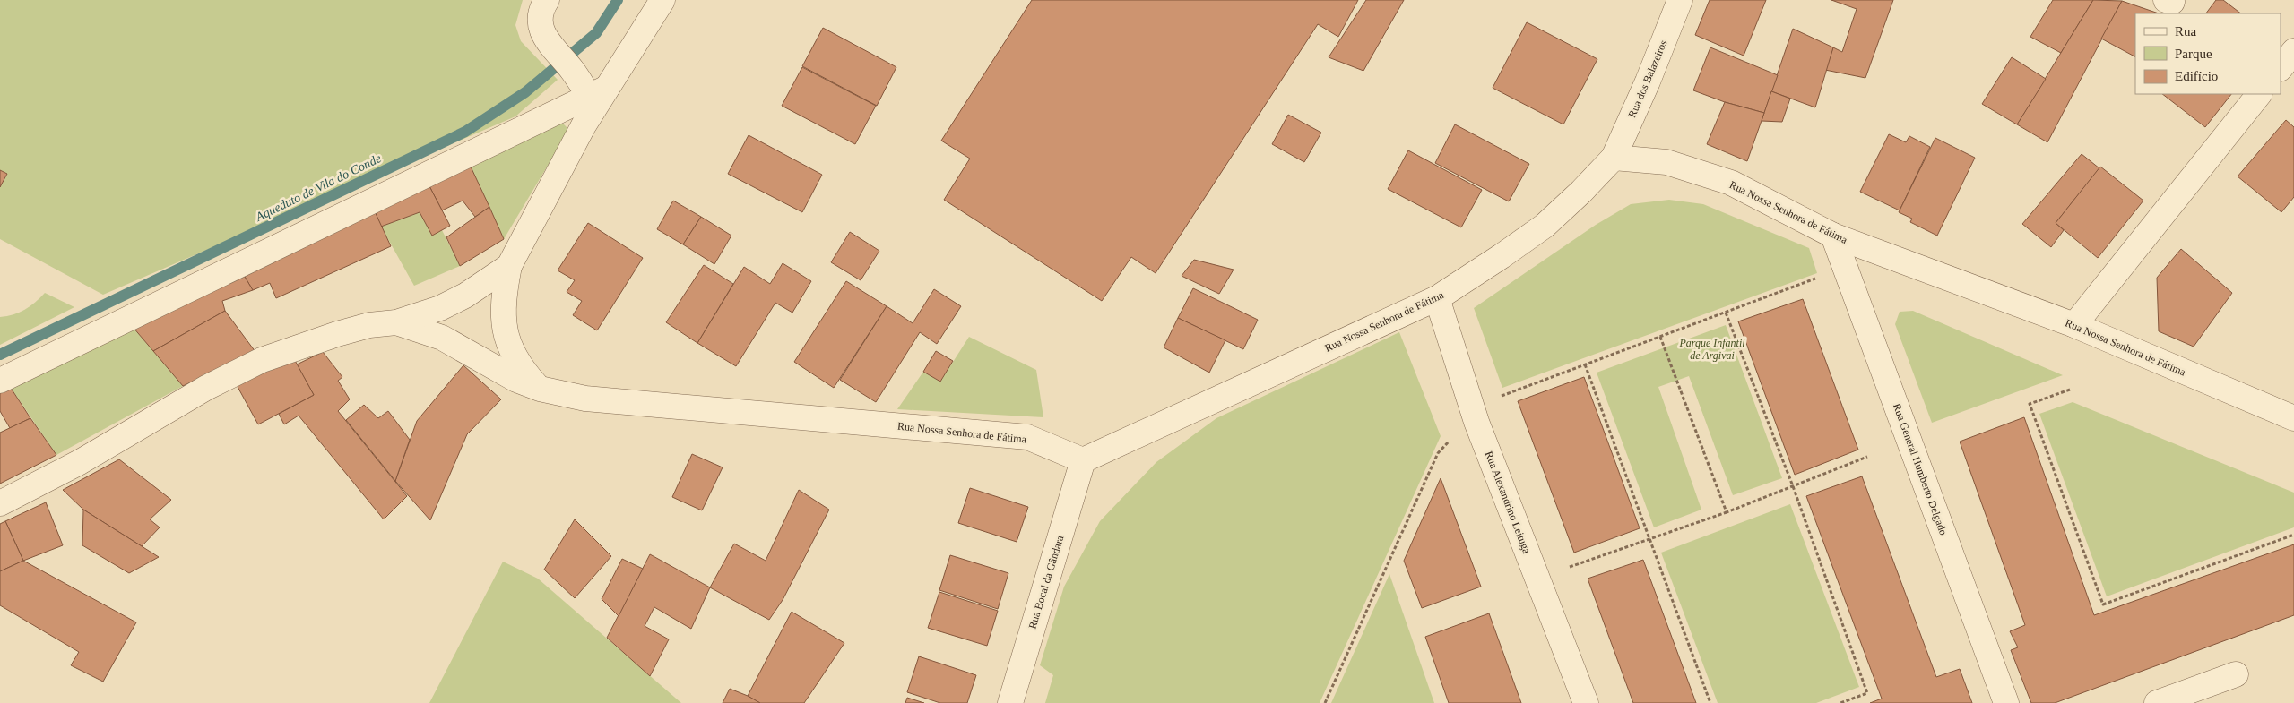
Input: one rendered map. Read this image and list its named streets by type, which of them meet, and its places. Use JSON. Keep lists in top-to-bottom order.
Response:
{
  "streets": {
    "street": [
      "Rua dos Balazeiros",
      "Rua Nossa Senhora de Fátima",
      "Rua General Humberto Delgado",
      "Rua Alexandrino Leituga",
      "Rua Bocal da Gândara"
    ]
  },
  "crossings": [
    ["Rua dos Balazeiros", "Rua Nossa Senhora de Fátima"],
    ["Rua Nossa Senhora de Fátima", "Rua General Humberto Delgado"],
    ["Rua Nossa Senhora de Fátima", "Rua Alexandrino Leituga"],
    ["Rua Nossa Senhora de Fátima", "Rua Bocal da Gândara"]
  ],
  "water": ["Aqueduto de Vila do Conde"],
  "parks": ["Parque Infantil de Argivai"],
  "legend": ["Rua", "Parque", "Edifício"]
}
